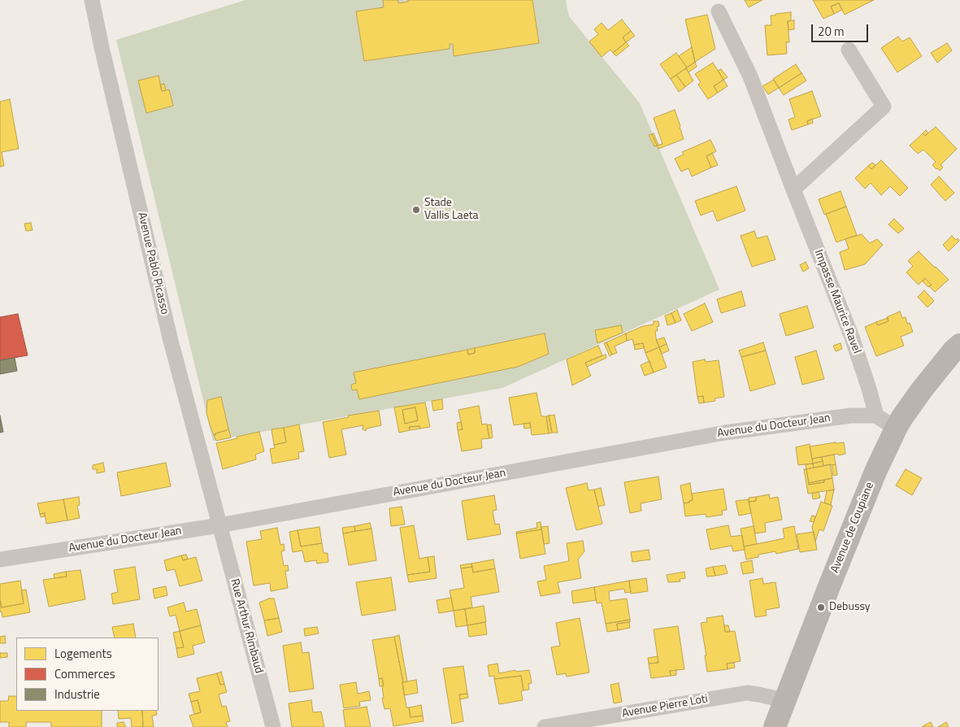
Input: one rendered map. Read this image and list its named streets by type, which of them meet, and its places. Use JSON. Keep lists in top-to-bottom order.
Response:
{
  "streets": {
    "main road": ["Avenue de Coupiane"],
    "street": [
      "Avenue Pablo Picasso",
      "Impasse Maurice Ravel",
      "Avenue du Docteur Jean",
      "Rue Arthur Rimbaud",
      "Avenue Pierre Loti"
    ]
  },
  "crossings": [
    ["Avenue Pablo Picasso", "Avenue du Docteur Jean"],
    ["Avenue Pablo Picasso", "Rue Arthur Rimbaud"],
    ["Impasse Maurice Ravel", "Avenue du Docteur Jean"],
    ["Avenue du Docteur Jean", "Avenue de Coupiane"],
    ["Avenue du Docteur Jean", "Rue Arthur Rimbaud"],
    ["Avenue de Coupiane", "Avenue Pierre Loti"]
  ],
  "places": ["Stade Vallis Laeta", "Debussy"],
  "legend": ["Logements", "Commerces", "Industrie"],
  "scale_bar": "20 m"
}
